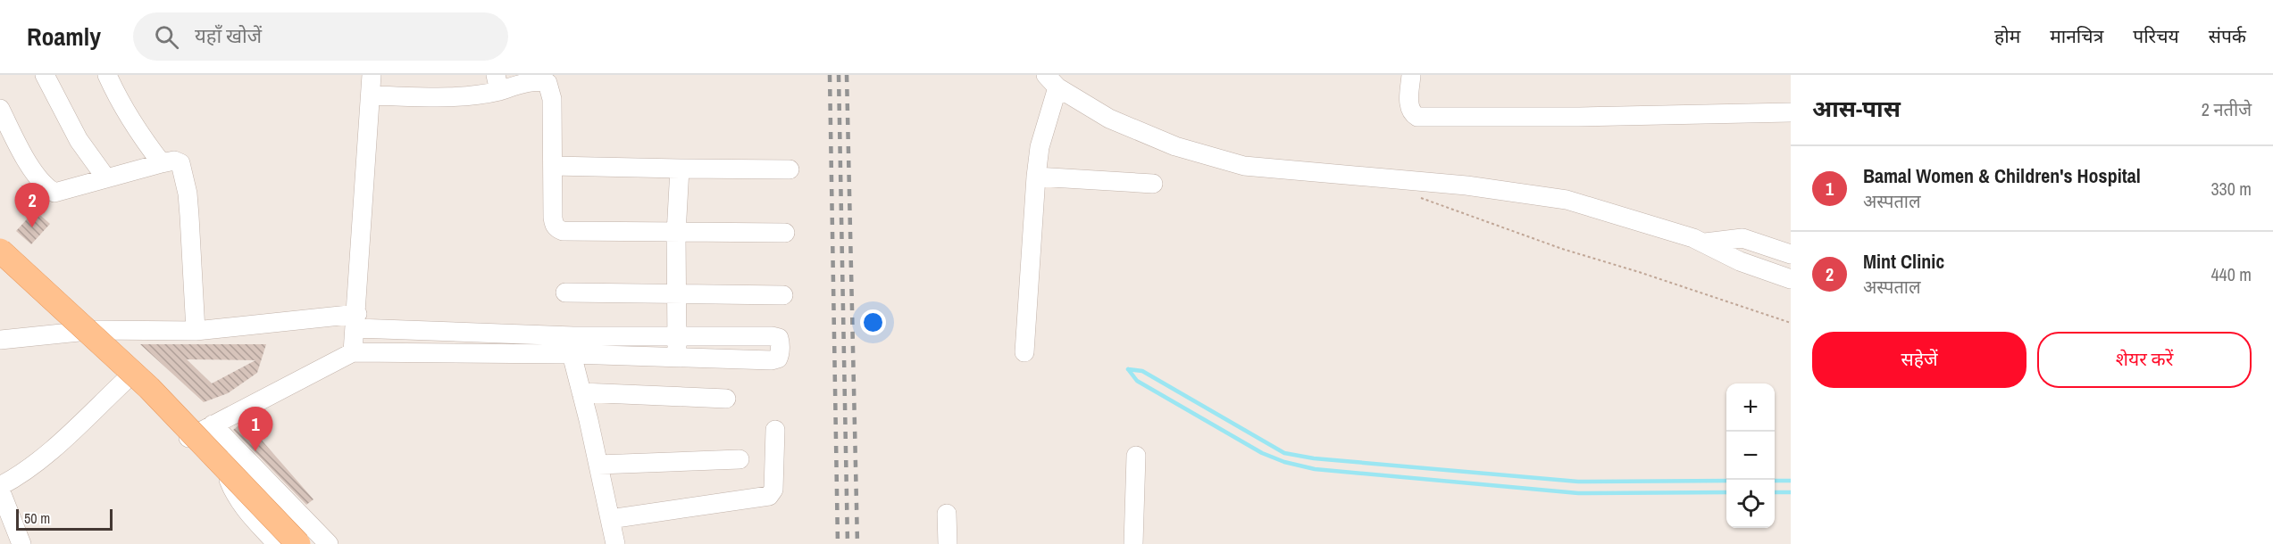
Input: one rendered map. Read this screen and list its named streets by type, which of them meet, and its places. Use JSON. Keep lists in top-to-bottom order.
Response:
{
  "scale_bar": "50 m",
  "page": {
    "header": "Roamly",
    "search": "यहाँ खोजें",
    "nav": [
      "होम",
      "मानचित्र",
      "परिचय",
      "संपर्क"
    ],
    "heading": ["आस-पास", "2 नतीजे"],
    "list": [
      {
        "mark": "1",
        "name": "Bamal Women & Children's Hospital",
        "note": "अस्पताल",
        "value": "330 m"
      },
      {
        "mark": "2",
        "name": "Mint Clinic",
        "note": "अस्पताल",
        "value": "440 m"
      }
    ],
    "pins": ["2", "1"],
    "buttons": ["सहेजें", "शेयर करें"],
    "map_buttons": ["+", "−"],
    "scale": "50 m"
  }
}
